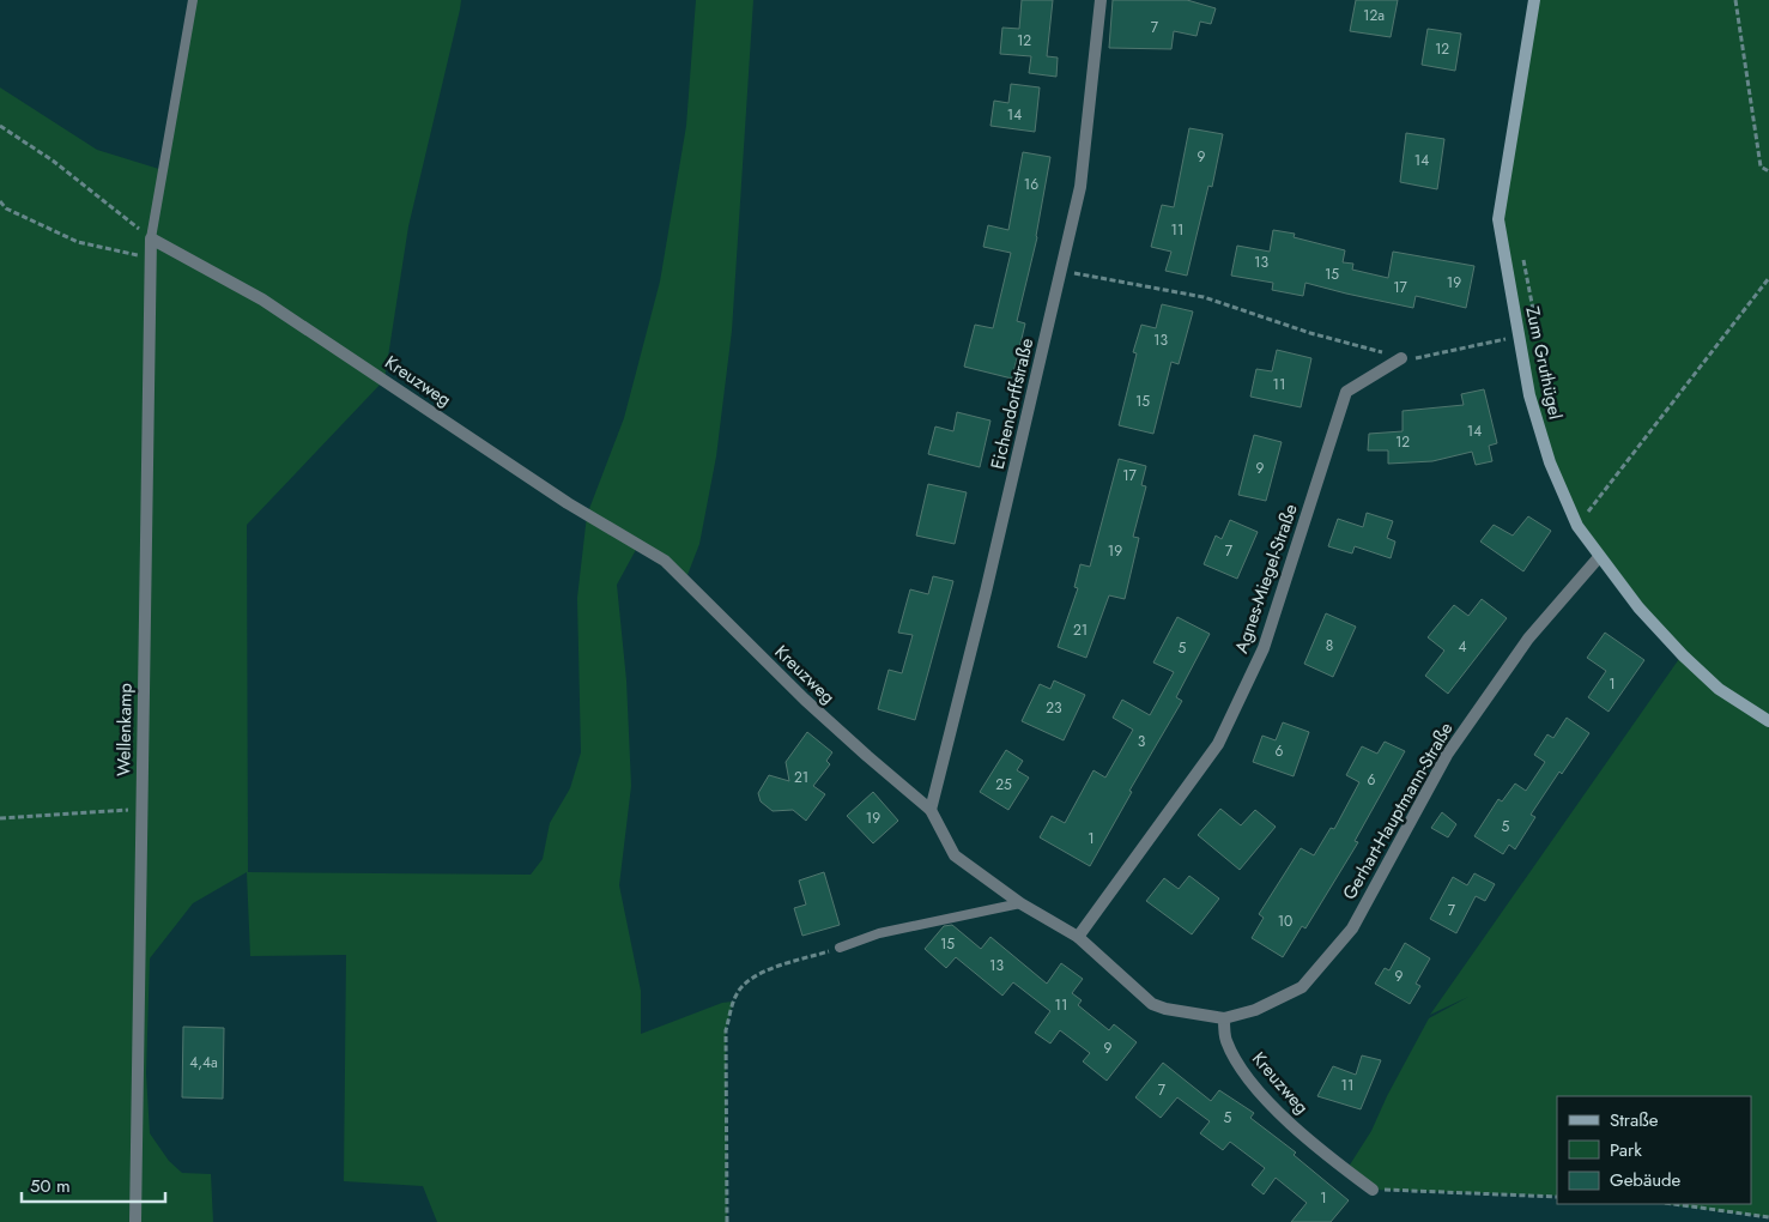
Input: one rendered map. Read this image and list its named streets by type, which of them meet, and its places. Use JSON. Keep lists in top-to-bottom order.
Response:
{
  "streets": {
    "street": [
      "Zum Gruthügel",
      "Kreuzweg",
      "Eichendorffstraße",
      "Agnes-Miegel-Straße",
      "Wellenkamp",
      "Gerhart-Hauptmann-Straße"
    ]
  },
  "crossings": [
    ["Zum Gruthügel", "Gerhart-Hauptmann-Straße"],
    ["Kreuzweg", "Eichendorffstraße"],
    ["Kreuzweg", "Agnes-Miegel-Straße"],
    ["Kreuzweg", "Wellenkamp"],
    ["Kreuzweg", "Gerhart-Hauptmann-Straße"]
  ],
  "house_numbers": [
    "12a",
    "7",
    "12",
    "12",
    "14",
    "9",
    "14",
    "16",
    "11",
    "13",
    "15",
    "19",
    "17",
    "13",
    "11",
    "15",
    "14",
    "12",
    "9",
    "17",
    "19",
    "7",
    "21",
    "8",
    "4",
    "5",
    "1",
    "23",
    "3",
    "6",
    "21",
    "6",
    "25",
    "19",
    "5",
    "1",
    "7",
    "10",
    "15",
    "13",
    "9",
    "11",
    "9",
    "4,4a",
    "11",
    "7",
    "5",
    "1"
  ],
  "legend": ["Straße", "Park", "Gebäude"],
  "scale_bar": "50 m"
}
